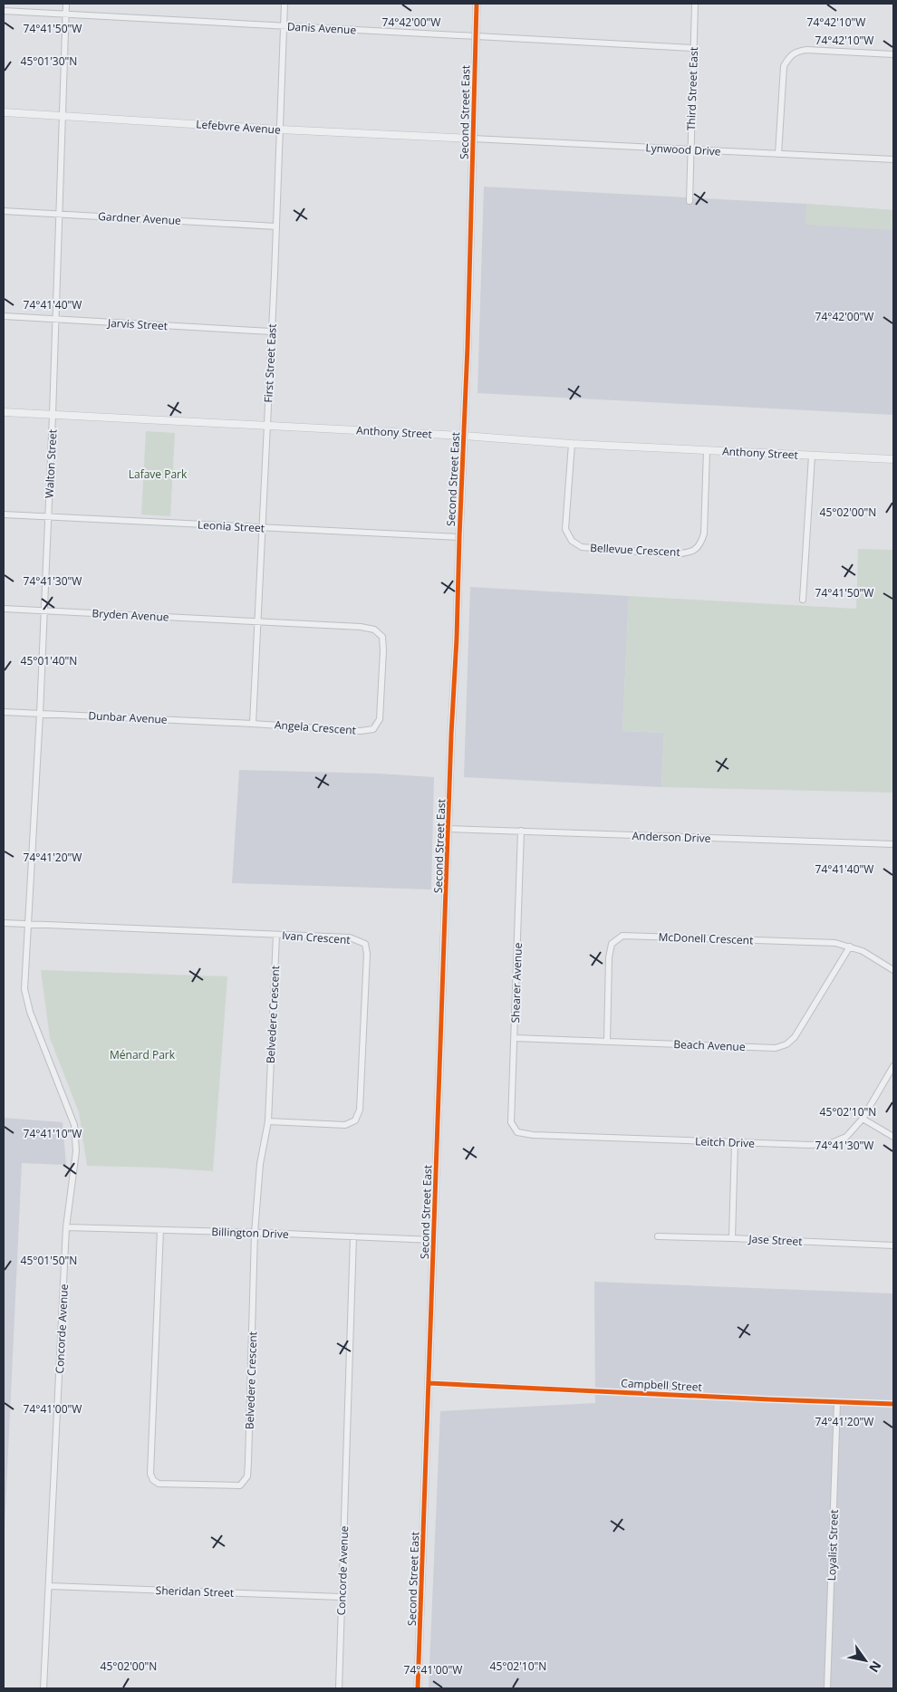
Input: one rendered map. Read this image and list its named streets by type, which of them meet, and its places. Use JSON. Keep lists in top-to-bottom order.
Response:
{
  "streets": {
    "main road": ["Second Street East"],
    "street": [
      "Danis Avenue",
      "Third Street East",
      "Lefebvre Avenue",
      "Lynwood Drive",
      "Gardner Avenue",
      "Jarvis Street",
      "First Street East",
      "Anthony Street",
      "Walton Street",
      "Leonia Street",
      "Bellevue Crescent",
      "Bryden Avenue",
      "Dunbar Avenue",
      "Angela Crescent",
      "Anderson Drive",
      "Ivan Crescent",
      "McDonell Crescent",
      "Shearer Avenue",
      "Belvedere Crescent",
      "Beach Avenue",
      "Leitch Drive",
      "Billington Drive",
      "Jase Street",
      "Concorde Avenue",
      "Campbell Street",
      "Loyalist Street",
      "Sheridan Street"
    ]
  },
  "crossings": [
    ["Danis Avenue", "Third Street East"],
    ["Danis Avenue", "Second Street East"],
    ["Danis Avenue", "First Street East"],
    ["Danis Avenue", "Walton Street"],
    ["Third Street East", "Lynwood Drive"],
    ["Second Street East", "Lefebvre Avenue"],
    ["Second Street East", "Lynwood Drive"],
    ["Second Street East", "Anthony Street"],
    ["Second Street East", "Leonia Street"],
    ["Second Street East", "Anderson Drive"],
    ["Second Street East", "Billington Drive"],
    ["Second Street East", "Campbell Street"],
    ["Lefebvre Avenue", "Lynwood Drive"],
    ["Lefebvre Avenue", "First Street East"],
    ["Lefebvre Avenue", "Walton Street"],
    ["Gardner Avenue", "First Street East"],
    ["Gardner Avenue", "Walton Street"],
    ["Jarvis Street", "First Street East"],
    ["Jarvis Street", "Walton Street"],
    ["First Street East", "Anthony Street"],
    ["First Street East", "Leonia Street"],
    ["First Street East", "Bryden Avenue"],
    ["First Street East", "Dunbar Avenue"],
    ["First Street East", "Angela Crescent"],
    ["Anthony Street", "Walton Street"],
    ["Anthony Street", "Bellevue Crescent"],
    ["Walton Street", "Leonia Street"],
    ["Walton Street", "Bryden Avenue"],
    ["Walton Street", "Dunbar Avenue"],
    ["Walton Street", "Ivan Crescent"],
    ["Walton Street", "Concorde Avenue"],
    ["Bryden Avenue", "Angela Crescent"],
    ["Dunbar Avenue", "Angela Crescent"],
    ["Anderson Drive", "Shearer Avenue"],
    ["Ivan Crescent", "Belvedere Crescent"],
    ["Ivan Crescent", "Concorde Avenue"],
    ["McDonell Crescent", "Beach Avenue"],
    ["Shearer Avenue", "Beach Avenue"],
    ["Shearer Avenue", "Leitch Drive"],
    ["Belvedere Crescent", "Billington Drive"],
    ["Billington Drive", "Concorde Avenue"],
    ["Concorde Avenue", "Sheridan Street"],
    ["Campbell Street", "Loyalist Street"]
  ],
  "parks": ["Lafave Park", "Ménard Park"],
  "north": "bottom right",
  "coordinates": [
    "74°42'00\"W",
    "74°42'10\"W",
    "74°41'50\"W",
    "45°01'30\"N",
    "74°41'40\"W",
    "45°02'00\"N",
    "74°41'30\"W",
    "45°01'40\"N",
    "74°41'20\"W",
    "45°02'10\"N",
    "74°41'10\"W",
    "45°01'50\"N",
    "74°41'00\"W"
  ]
}
